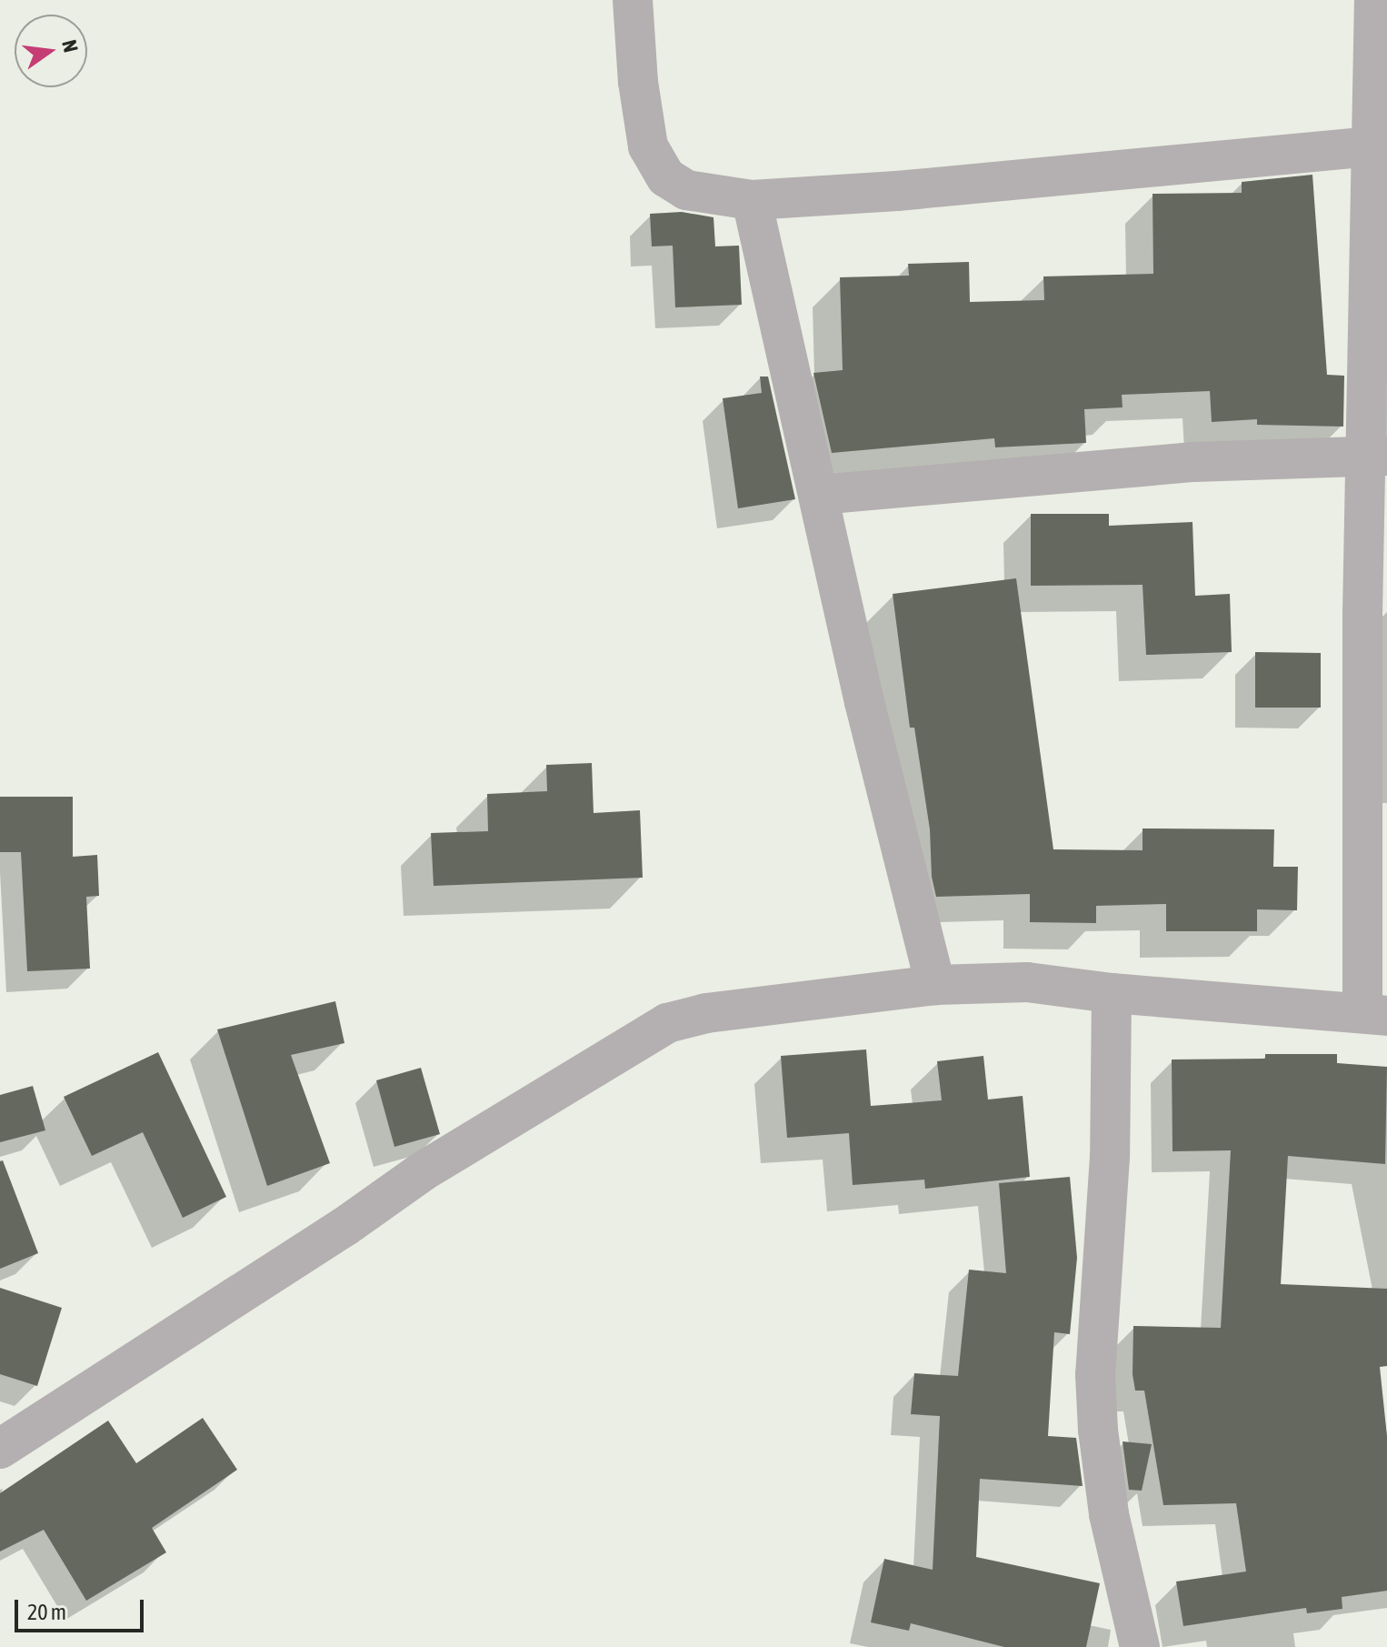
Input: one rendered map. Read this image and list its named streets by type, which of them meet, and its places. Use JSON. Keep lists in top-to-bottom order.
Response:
{
  "scale_bar": "20 m",
  "north": "right"
}
